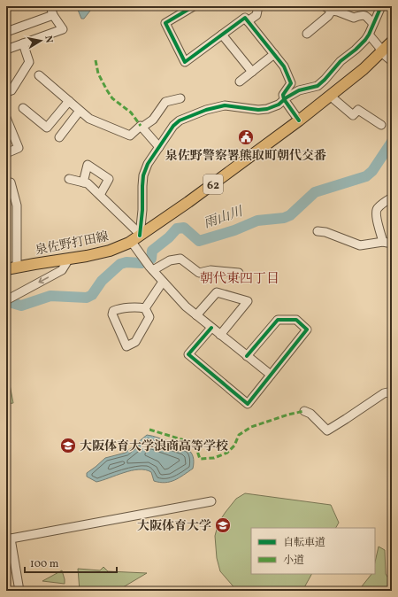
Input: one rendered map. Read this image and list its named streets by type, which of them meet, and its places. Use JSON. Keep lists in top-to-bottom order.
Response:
{
  "streets": {
    "main road": ["62", "泉佐野打田線"]
  },
  "districts": ["朝代東四丁目"],
  "water": ["雨山川"],
  "places": {
    "public building": ["泉佐野警察署熊取町朝代交番"],
    "school or university": ["大阪体育大学浪商高等学校", "大阪体育大学"]
  },
  "legend": ["自転車道", "小道"],
  "scale_bar": "100 m",
  "north": "right"
}
